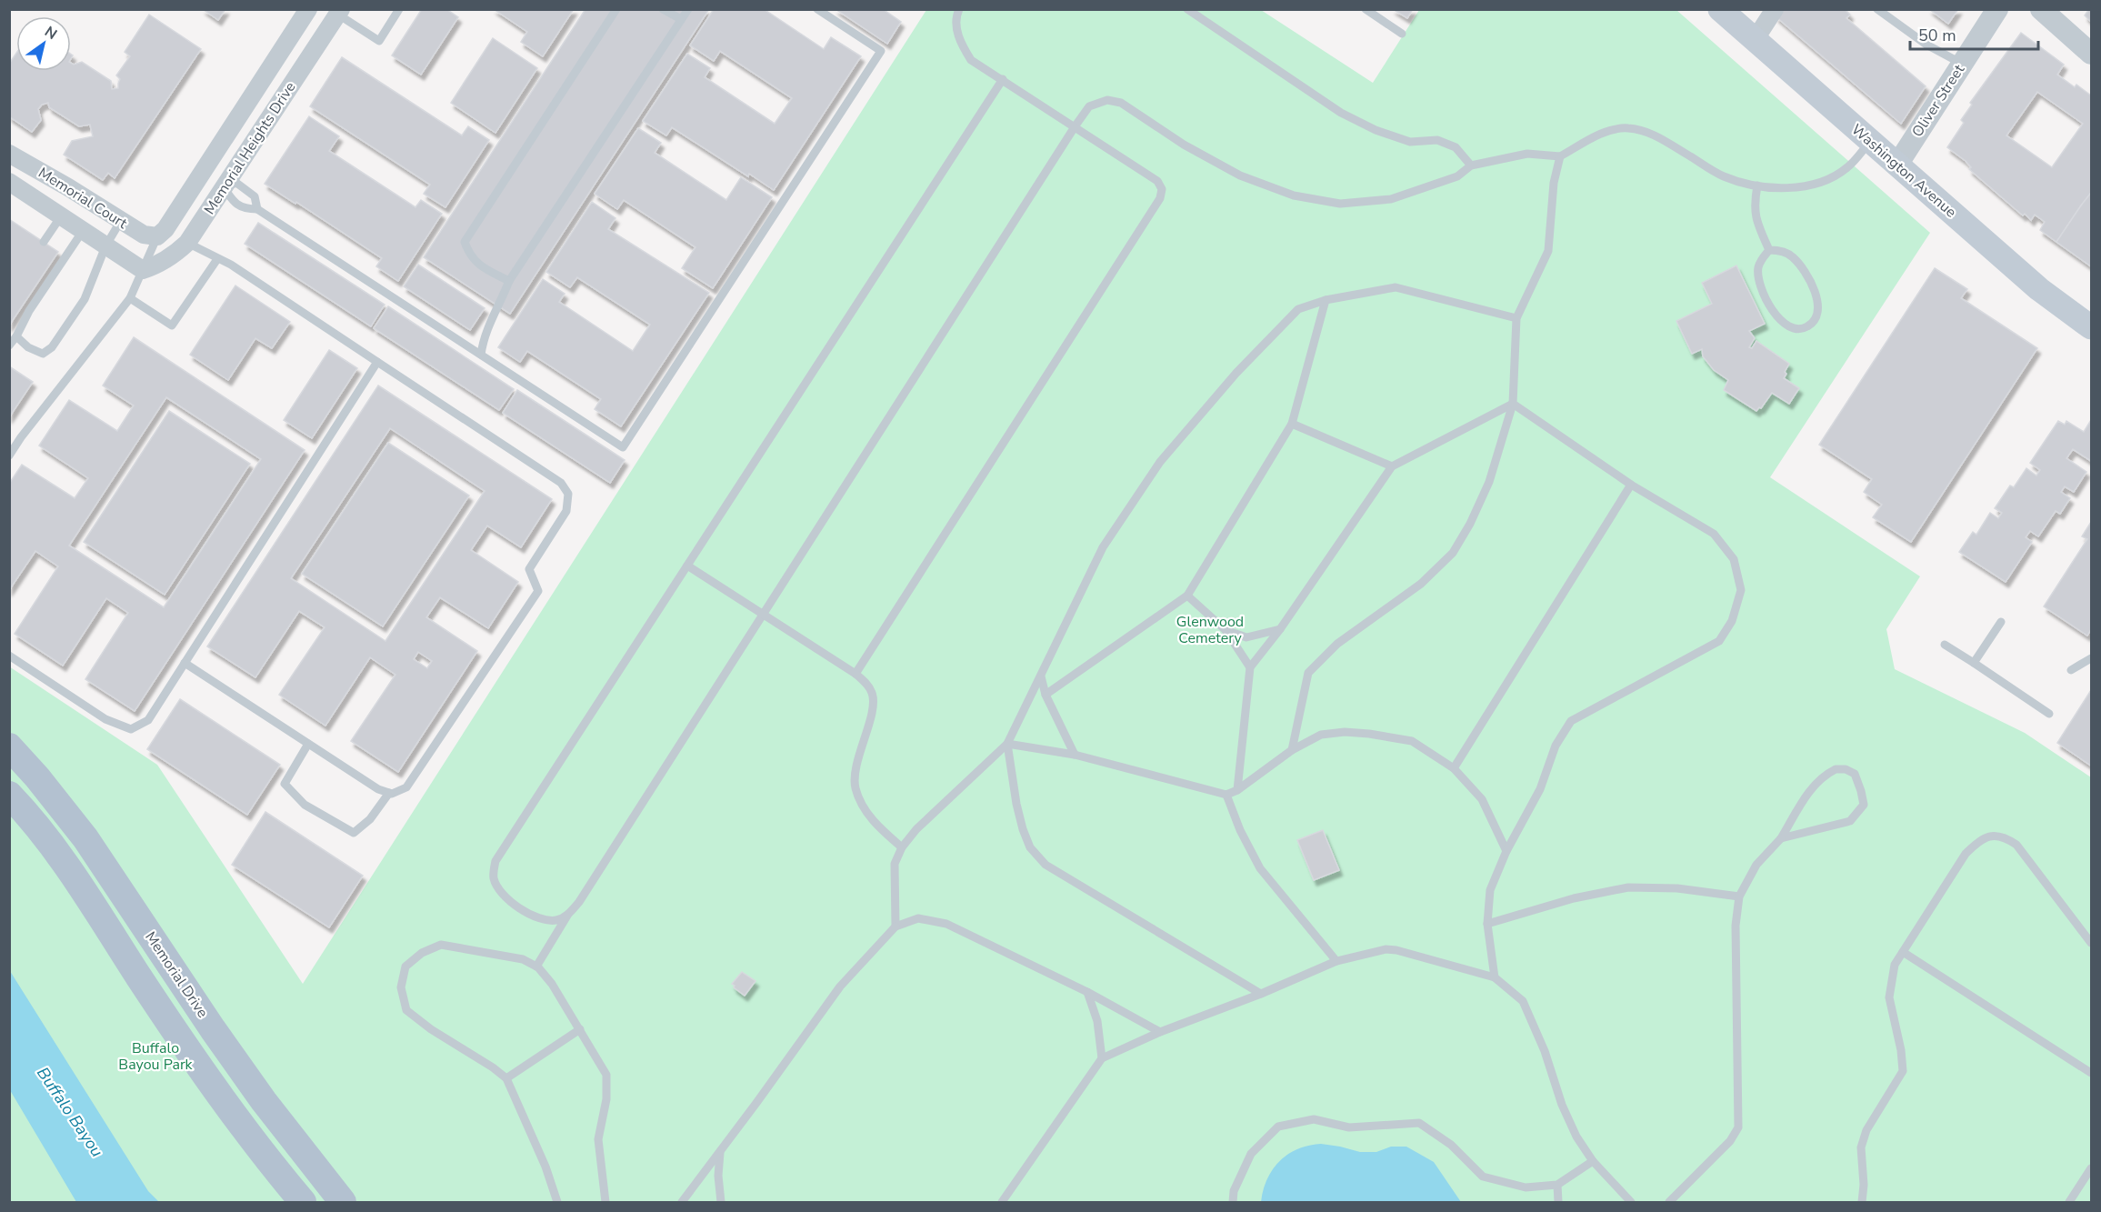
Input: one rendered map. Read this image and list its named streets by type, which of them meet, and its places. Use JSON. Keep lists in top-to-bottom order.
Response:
{
  "streets": {
    "main road": ["Washington Avenue", "Memorial Drive"],
    "street": ["Oliver Street", "Memorial Heights Drive", "Memorial Court"]
  },
  "crossings": [
    ["Oliver Street", "Washington Avenue"],
    ["Memorial Heights Drive", "Memorial Court"]
  ],
  "water": ["Buffalo Bayou"],
  "parks": ["Glenwood Cemetery", "Buffalo Bayou Park"],
  "scale_bar": "50 m",
  "north": "top right"
}
